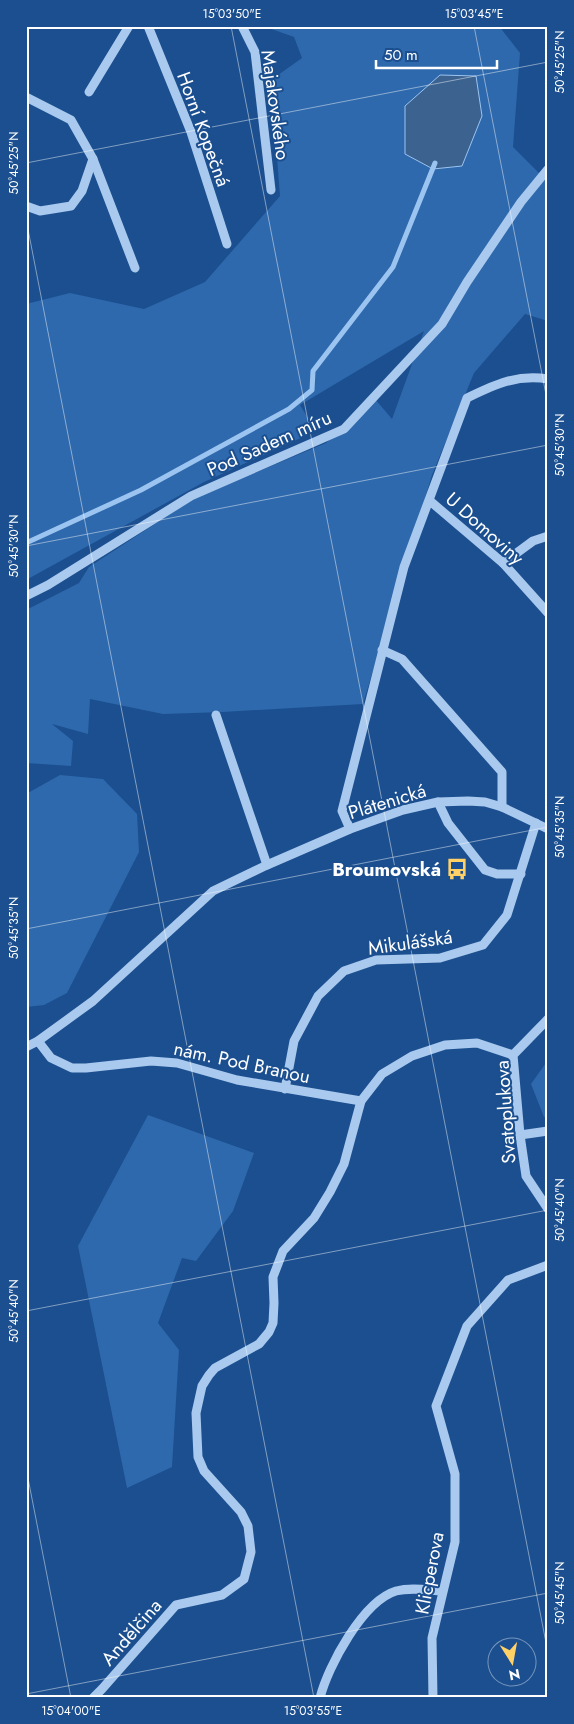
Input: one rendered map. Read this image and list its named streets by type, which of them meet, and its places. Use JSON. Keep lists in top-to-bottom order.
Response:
{
  "streets": {
    "street": [
      "Majakovského",
      "Horní Kopečná",
      "Pod Sadem míru",
      "U Domoviny",
      "Plátenická",
      "Mikulášská",
      "nám. Pod Branou",
      "Svatoplukova",
      "Klicperova",
      "Andělčina"
    ]
  },
  "crossings": [
    ["Plátenická", "Mikulášská"],
    ["Plátenická", "nám. Pod Branou"],
    ["Mikulášská", "nám. Pod Branou"],
    ["nám. Pod Branou", "Andělčina"],
    ["Svatoplukova", "Andělčina"]
  ],
  "places": {
    "bus stop": ["Broumovská"]
  },
  "scale_bar": "50 m",
  "north": "bottom",
  "coordinates": [
    "15°03'50\"E",
    "15°03'45\"E",
    "50°45'25\"N",
    "50°45'30\"N",
    "50°45'35\"N",
    "50°45'40\"N",
    "50°45'45\"N",
    "15°04'00\"E",
    "15°03'55\"E"
  ]
}
